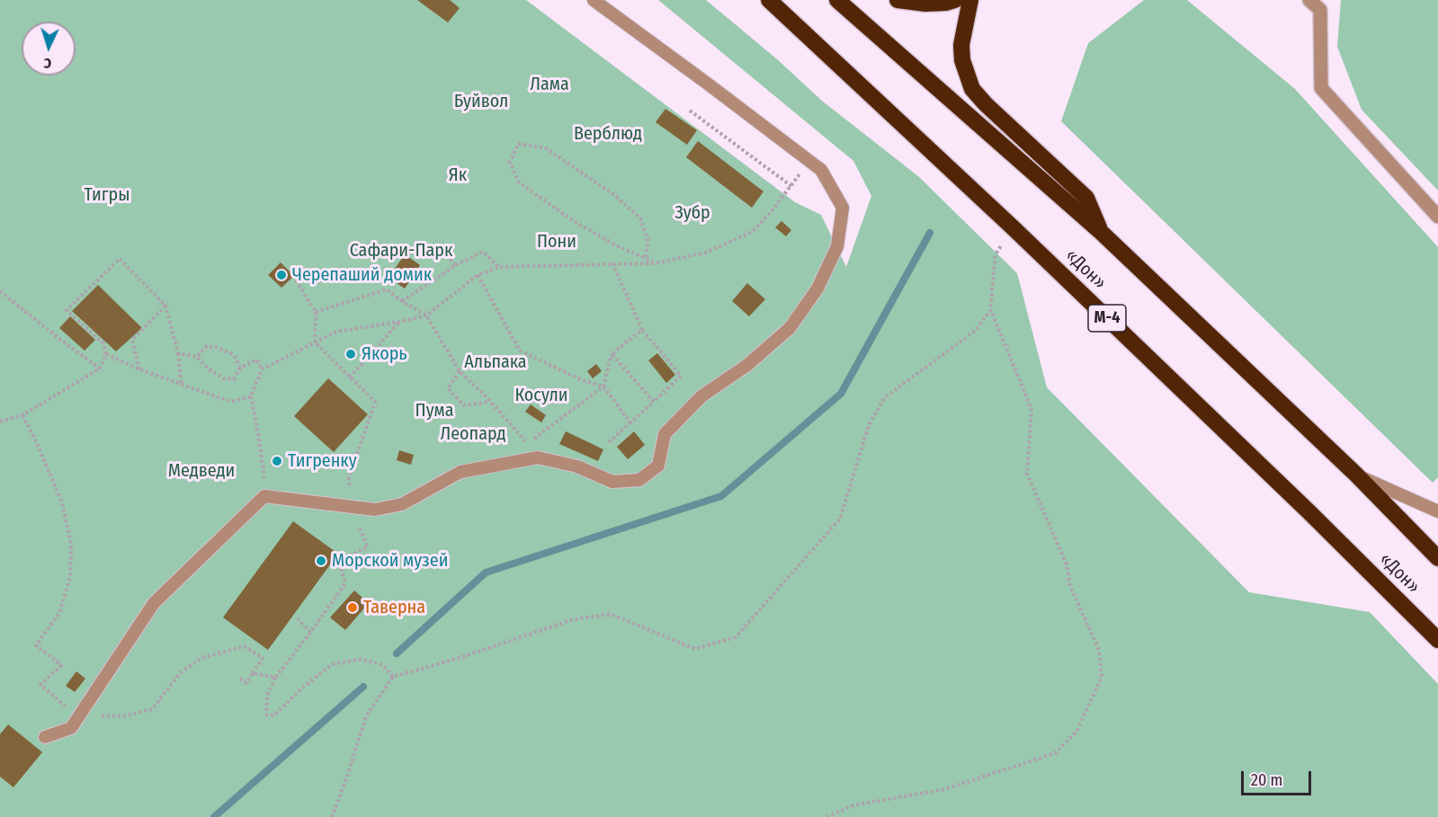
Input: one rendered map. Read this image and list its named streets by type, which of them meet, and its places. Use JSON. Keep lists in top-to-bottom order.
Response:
{
  "streets": {
    "highway": ["«Дон»", "М-4"]
  },
  "parks": [
    "Лама",
    "Буйвол",
    "Верблюд",
    "Як",
    "Тигры",
    "Зубр",
    "Пони",
    "Сафари-Парк",
    "Альпака",
    "Косули",
    "Пума",
    "Леопард",
    "Медведи"
  ],
  "places": [
    "Черепаший домик",
    "Якорь",
    "Тигренку",
    "Морской музей",
    "Таверна"
  ],
  "scale_bar": "20 m",
  "north": "bottom"
}
